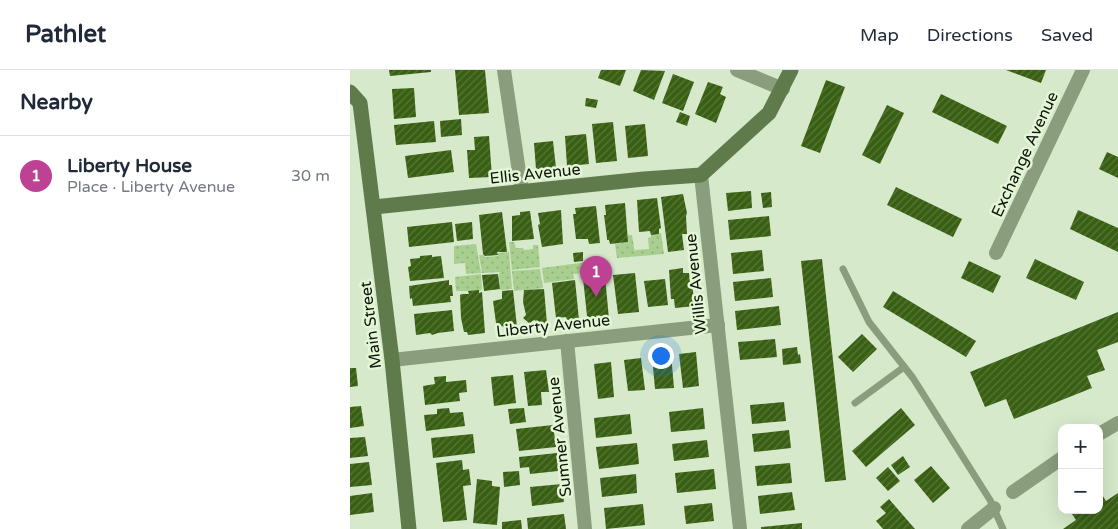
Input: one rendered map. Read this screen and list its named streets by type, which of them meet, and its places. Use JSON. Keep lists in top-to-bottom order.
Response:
{
  "streets": {
    "street": [
      "Exchange Avenue",
      "Ellis Avenue",
      "Willis Avenue",
      "Main Street",
      "Liberty Avenue",
      "Sumner Avenue"
    ]
  },
  "crossings": [
    ["Ellis Avenue", "Willis Avenue"],
    ["Ellis Avenue", "Main Street"],
    ["Willis Avenue", "Liberty Avenue"],
    ["Main Street", "Liberty Avenue"],
    ["Liberty Avenue", "Sumner Avenue"]
  ],
  "page": {
    "header": "Pathlet",
    "nav": ["Map", "Directions", "Saved"],
    "heading": "Nearby",
    "list": [
      {
        "mark": "1",
        "name": "Liberty House",
        "note": "Place · Liberty Avenue",
        "value": "30 m"
      }
    ],
    "pins": "1",
    "map_buttons": ["+", "−"]
  }
}
